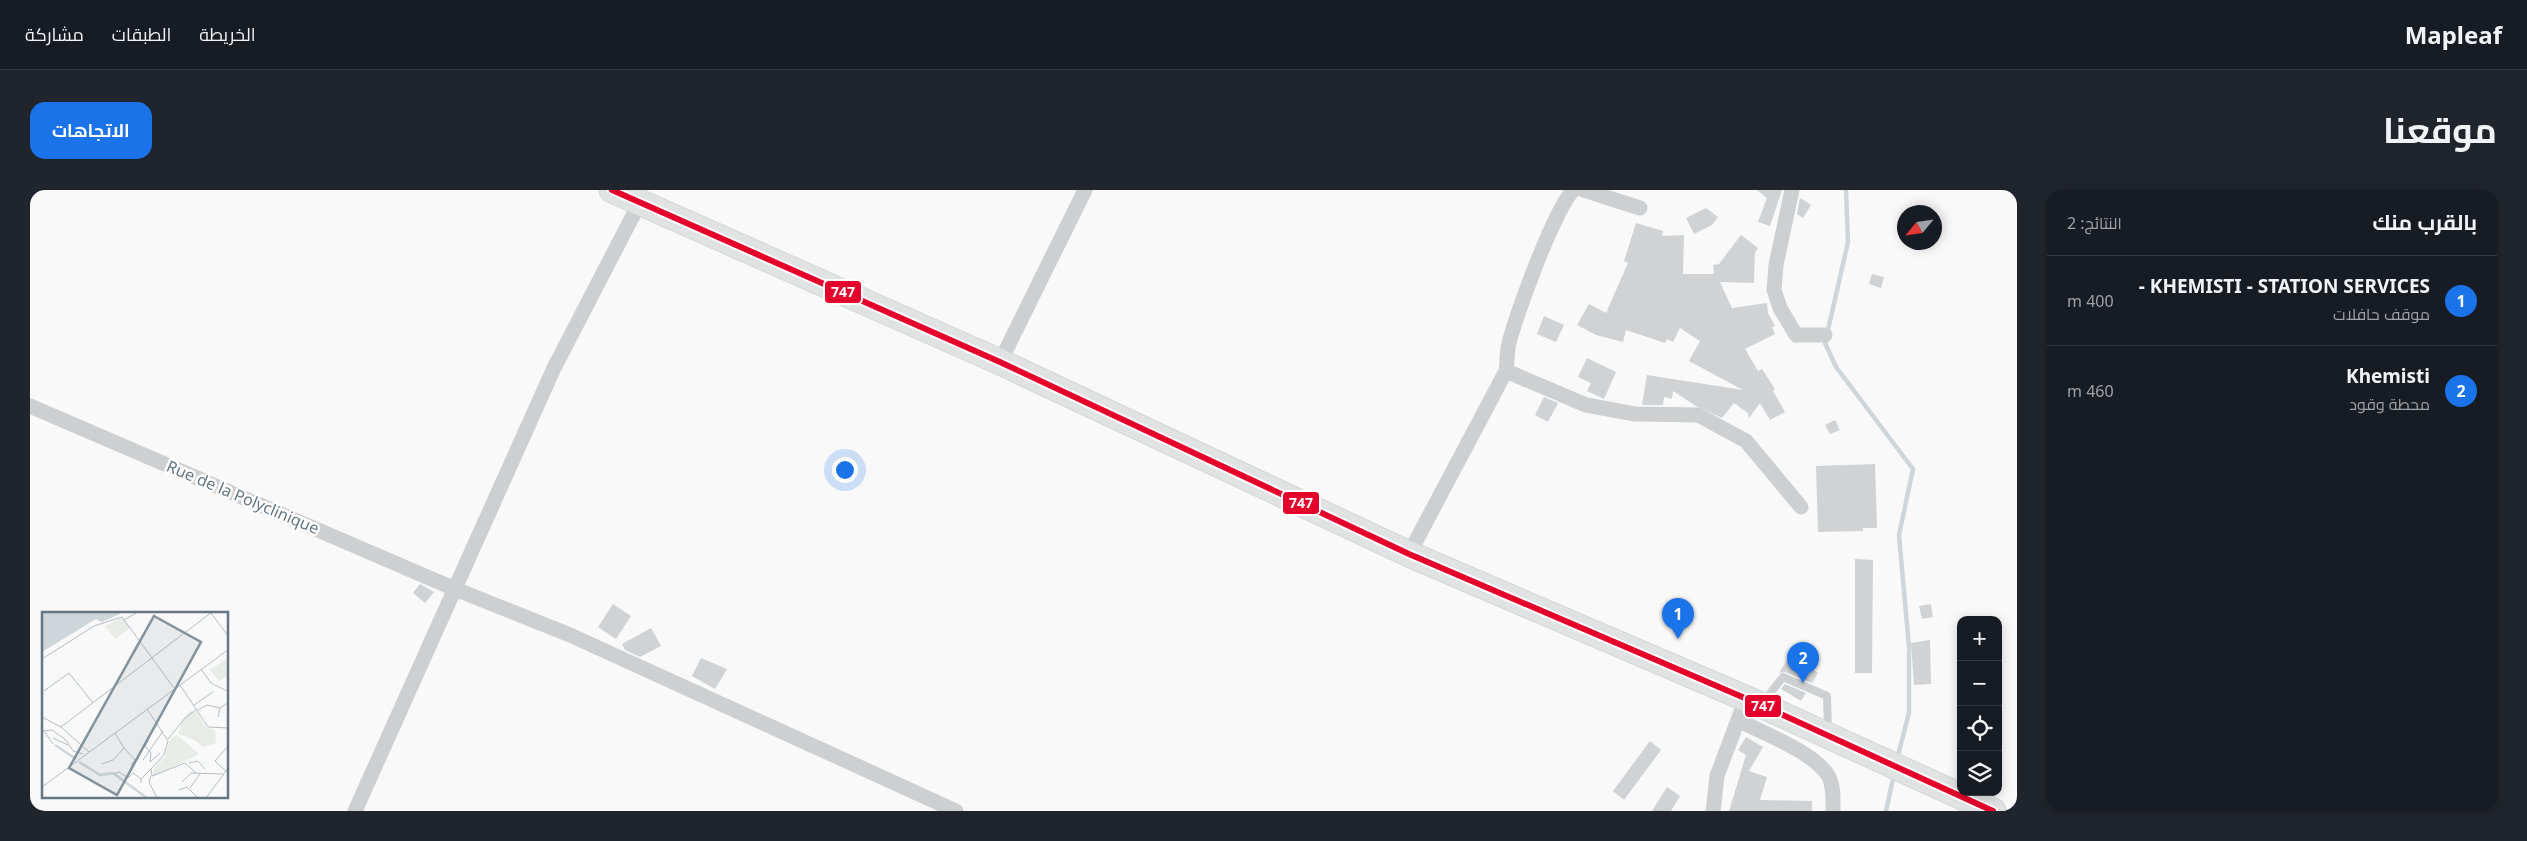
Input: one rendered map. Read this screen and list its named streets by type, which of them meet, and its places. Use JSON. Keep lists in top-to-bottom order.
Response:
{
  "streets": {
    "street": ["Rue de la Polyclinique"]
  },
  "lines": ["transit line 747"],
  "north": "bottom left",
  "page": {
    "header": "Mapleaf",
    "nav": ["الخريطة", "الطبقات", "مشاركة"],
    "title": "موقعنا",
    "buttons": "الاتجاهات",
    "heading": ["بالقرب منك", "النتائج: 2"],
    "list": [
      {
        "mark": "1",
        "name": "KHEMISTI - STATION SERVICES -",
        "note": "موقف حافلات",
        "value": "400 m"
      },
      {
        "mark": "2",
        "name": "Khemisti",
        "note": "محطة وقود",
        "value": "460 m"
      }
    ],
    "pins": ["1", "2"],
    "map_buttons": ["+", "−"]
  }
}
